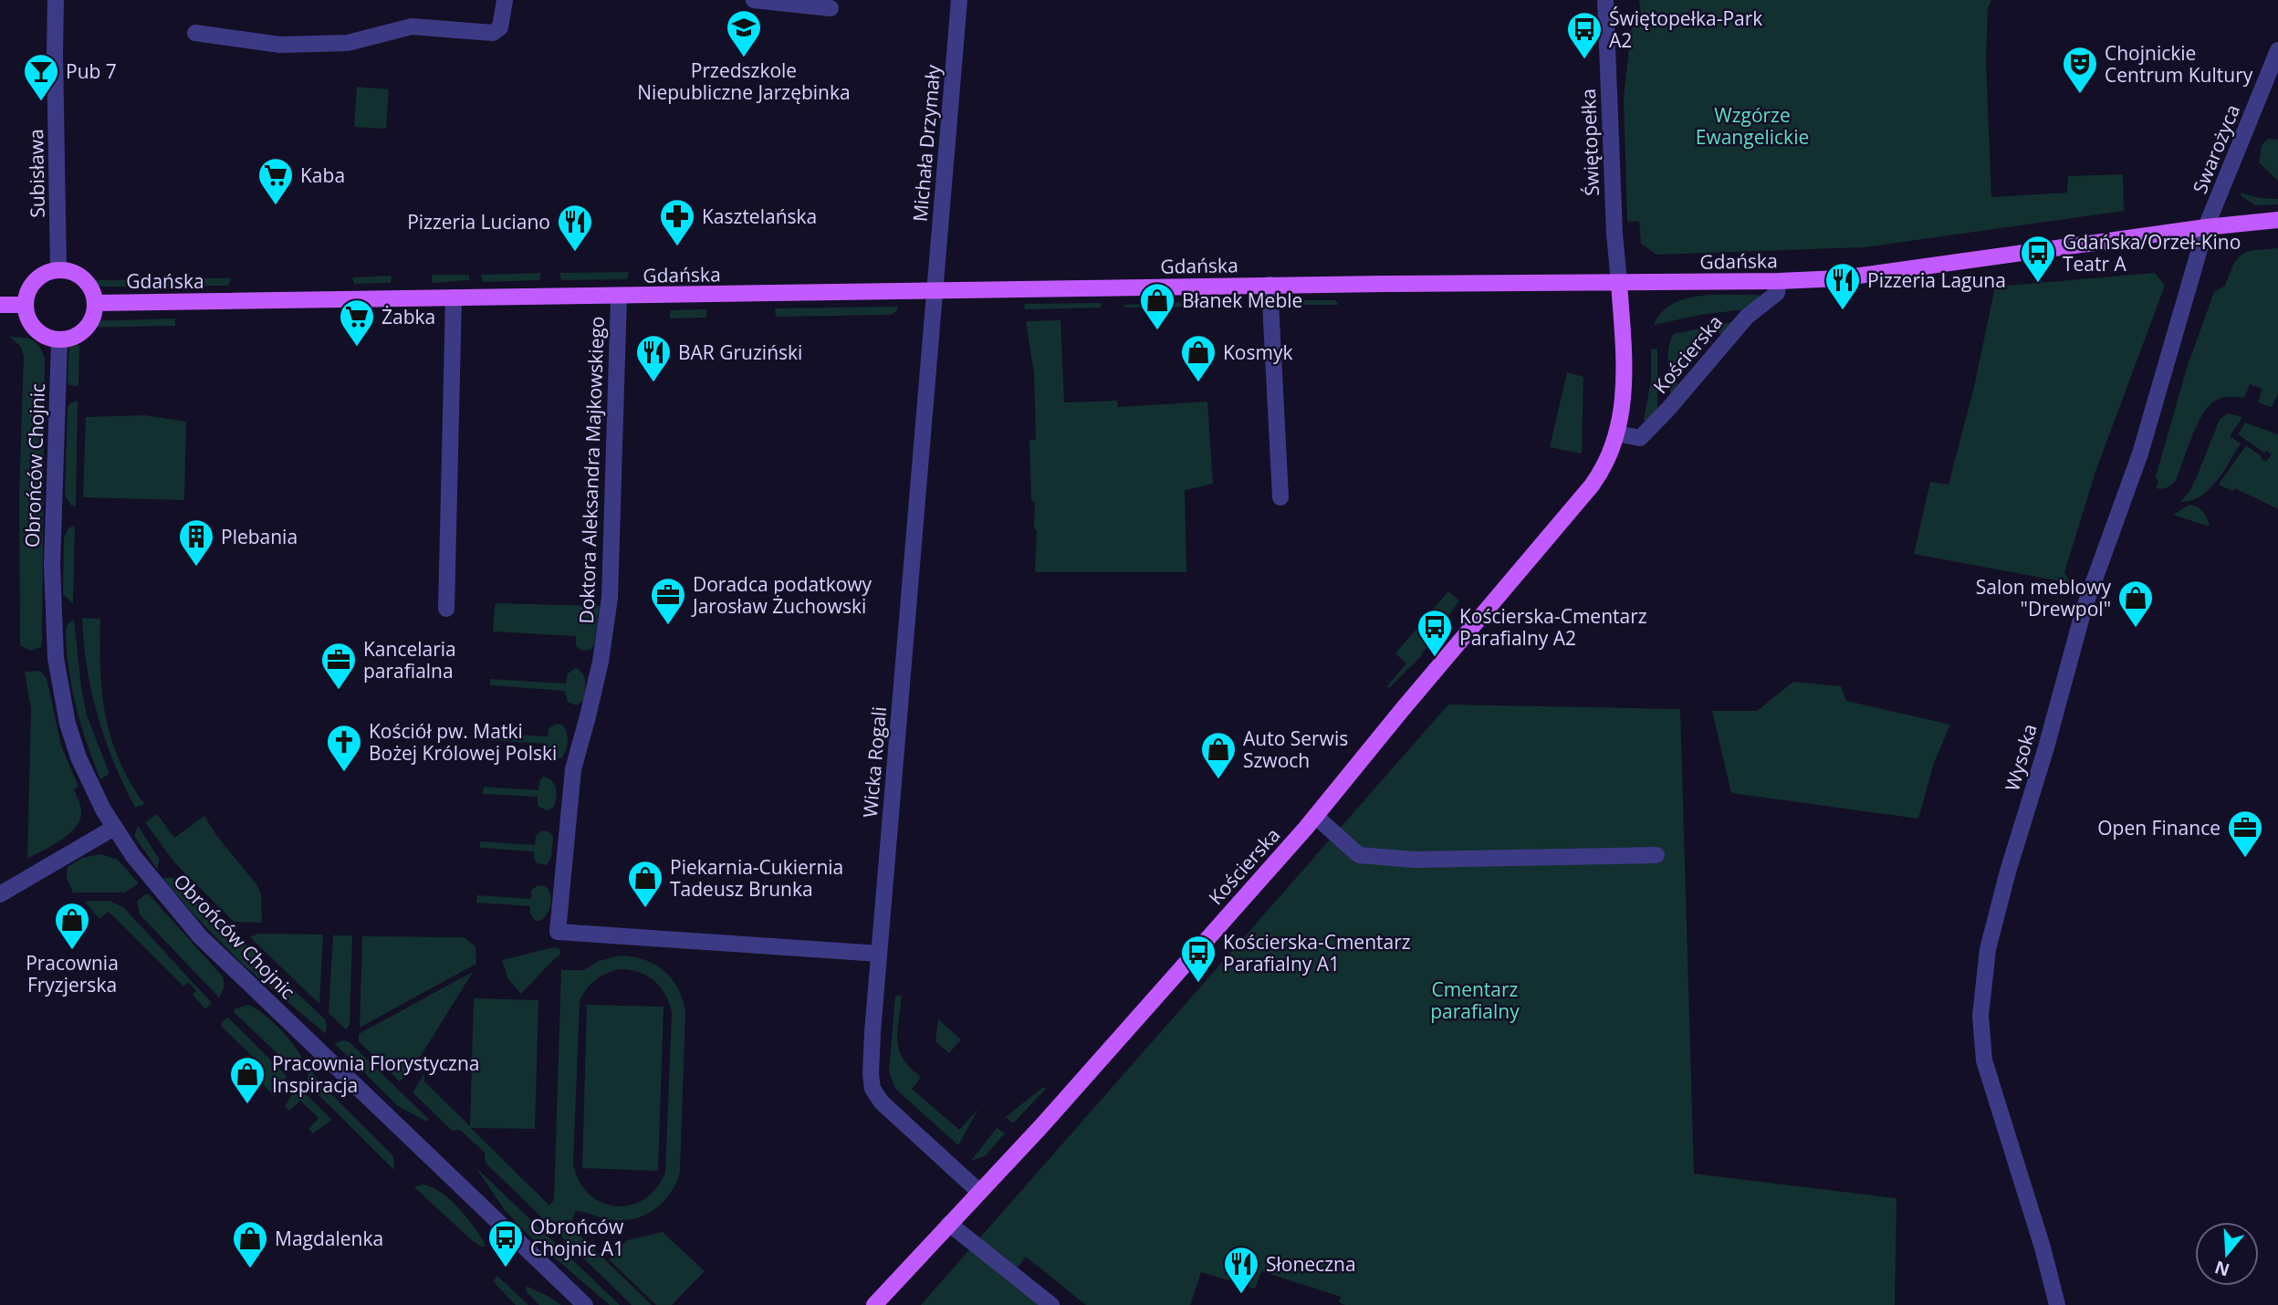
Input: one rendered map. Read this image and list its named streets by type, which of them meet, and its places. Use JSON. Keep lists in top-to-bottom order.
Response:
{
  "streets": {
    "main road": ["Gdańska", "Kościerska"],
    "street": [
      "Świętopełka",
      "Michała Drzymały",
      "Swarożyca",
      "Subisława",
      "Obrońców Chojnic",
      "Doktora Aleksandra Majkowskiego",
      "Wysoka",
      "Wicka Rogali"
    ]
  },
  "crossings": [
    ["Świętopełka", "Gdańska"],
    ["Świętopełka", "Kościerska"],
    ["Michała Drzymały", "Gdańska"],
    ["Michała Drzymały", "Wicka Rogali"],
    ["Swarożyca", "Gdańska"],
    ["Swarożyca", "Wysoka"],
    ["Subisława", "Gdańska"],
    ["Subisława", "Obrońców Chojnic"],
    ["Gdańska", "Kościerska"],
    ["Gdańska", "Obrońców Chojnic"],
    ["Gdańska", "Doktora Aleksandra Majkowskiego"],
    ["Gdańska", "Wysoka"],
    ["Gdańska", "Wicka Rogali"],
    ["Kościerska", "Wicka Rogali"],
    ["Doktora Aleksandra Majkowskiego", "Wicka Rogali"]
  ],
  "parks": ["Wzgórze Ewangelickie", "Cmentarz parafialny"],
  "places": {
    "school or university": ["Przedszkole Niepubliczne Jarzębinka"],
    "bus stop": [
      "Świętopełka-Park A2",
      "Gdańska/Orzeł-Kino Teatr A",
      "Kościerska-Cmentarz Parafialny A2",
      "Kościerska-Cmentarz Parafialny A1",
      "Obrońców Chojnic A1"
    ],
    "theatre": ["Chojnickie Centrum Kultury"],
    "bar": ["Pub 7"],
    "supermarket": ["Kaba", "Żabka"],
    "pharmacy": ["Kasztelańska"],
    "restaurant": [
      "Pizzeria Luciano",
      "Pizzeria Laguna",
      "BAR Gruziński",
      "Słoneczna"
    ],
    "shop": [
      "Błanek Meble",
      "Kosmyk",
      "Salon meblowy \"Drewpol\"",
      "Auto Serwis Szwoch",
      "Piekarnia-Cukiernia Tadeusz Brunka",
      "Pracownia Fryzjerska",
      "Pracownia Florystyczna Inspiracja",
      "Magdalenka"
    ],
    "building": ["Plebania"],
    "office": ["Doradca podatkowy Jarosław Żuchowski", "Kancelaria parafialna", "Open Finance"],
    "church": ["Kościół pw. Matki Bożej Królowej Polski"]
  },
  "north": "bottom"
}
